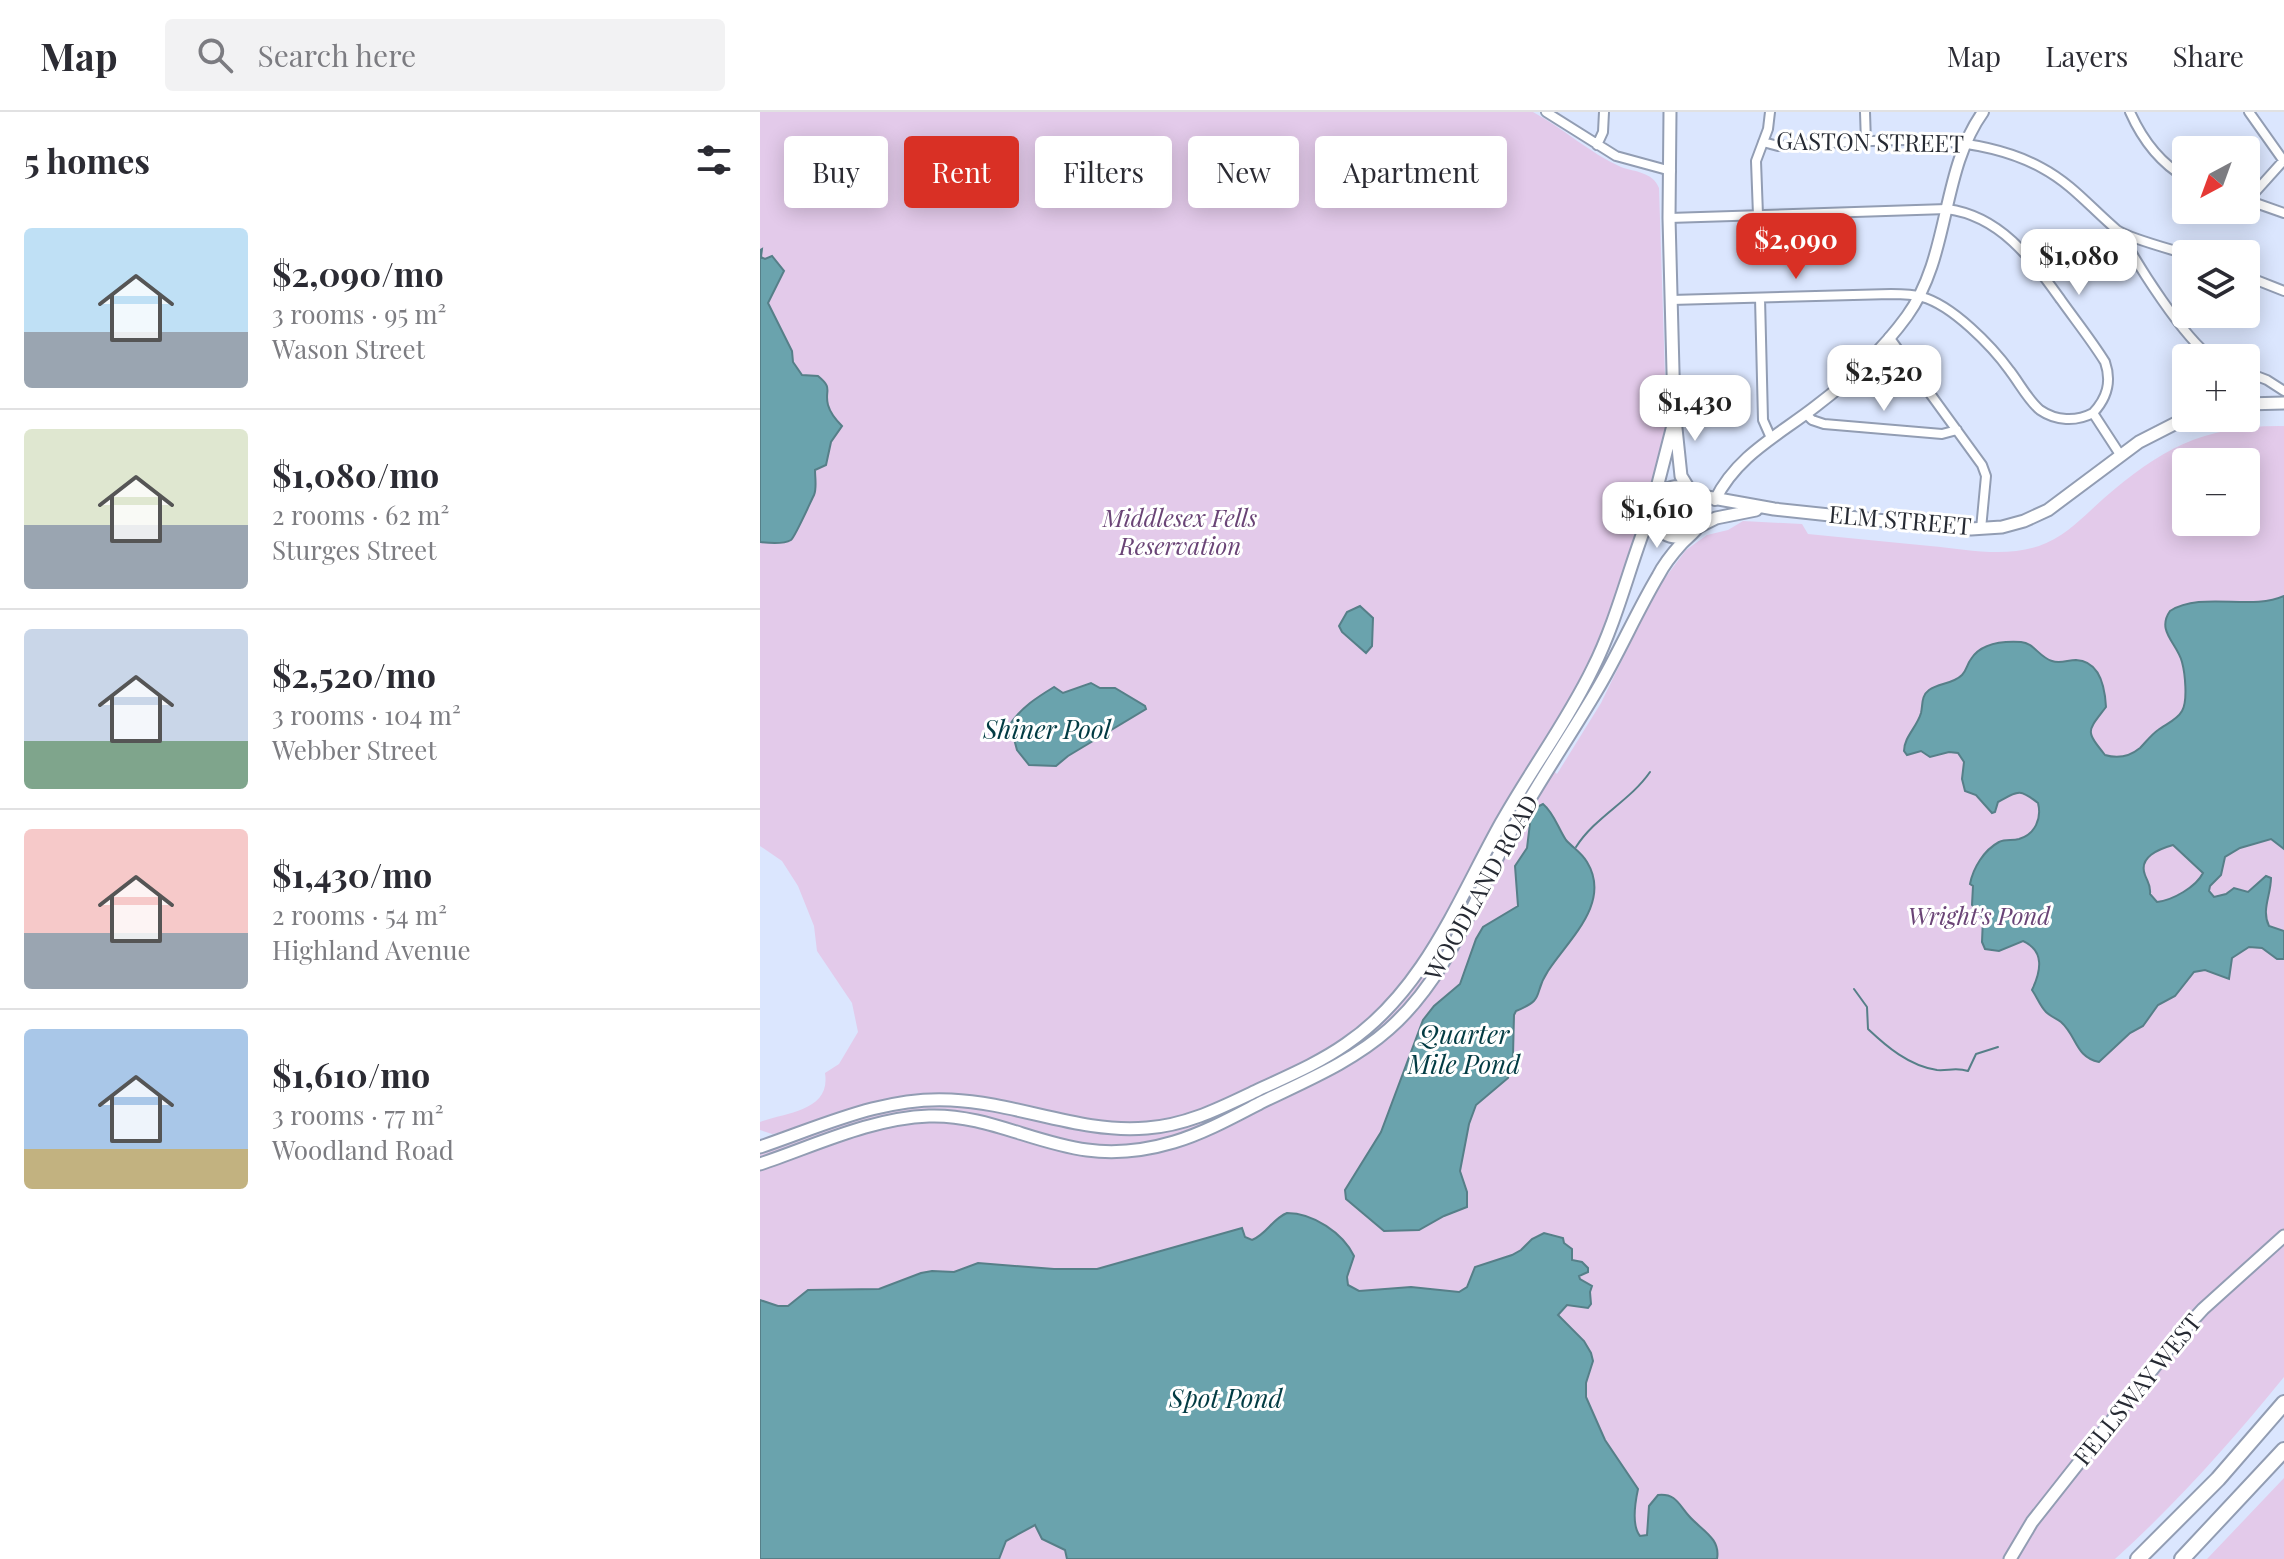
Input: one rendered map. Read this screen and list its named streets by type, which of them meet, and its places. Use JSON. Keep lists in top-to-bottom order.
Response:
{
  "streets": {
    "main road": ["ELM STREET", "WOODLAND ROAD", "FELLSWAY WEST"],
    "street": ["GASTON STREET"]
  },
  "crossings": [
    ["ELM STREET", "WOODLAND ROAD"]
  ],
  "water": ["Shiner Pool", "Quarter Mile Pond", "Spot Pond"],
  "parks": ["Middlesex Fells Reservation", "Wright's Pond"],
  "north": "bottom left",
  "page": {
    "header": "Map",
    "search": "Search here",
    "nav": ["Map", "Layers", "Share"],
    "heading": "5 homes",
    "map_buttons": ["+", "−"],
    "chip": [
      "Buy",
      "Rent",
      "Filters",
      "New",
      "Apartment"
    ],
    "list": [
      {
        "name": "$2,090/mo",
        "note": "3 rooms · 95 m² · Wason Street"
      },
      {
        "name": "$1,080/mo",
        "note": "2 rooms · 62 m² · Sturges Street"
      },
      {
        "name": "$2,520/mo",
        "note": "3 rooms · 104 m² · Webber Street"
      },
      {
        "name": "$1,430/mo",
        "note": "2 rooms · 54 m² · Highland Avenue"
      },
      {
        "name": "$1,610/mo",
        "note": "3 rooms · 77 m² · Woodland Road"
      }
    ],
    "price": [
      "$2,090",
      "$1,080",
      "$2,520",
      "$1,430",
      "$1,610"
    ]
  }
}
